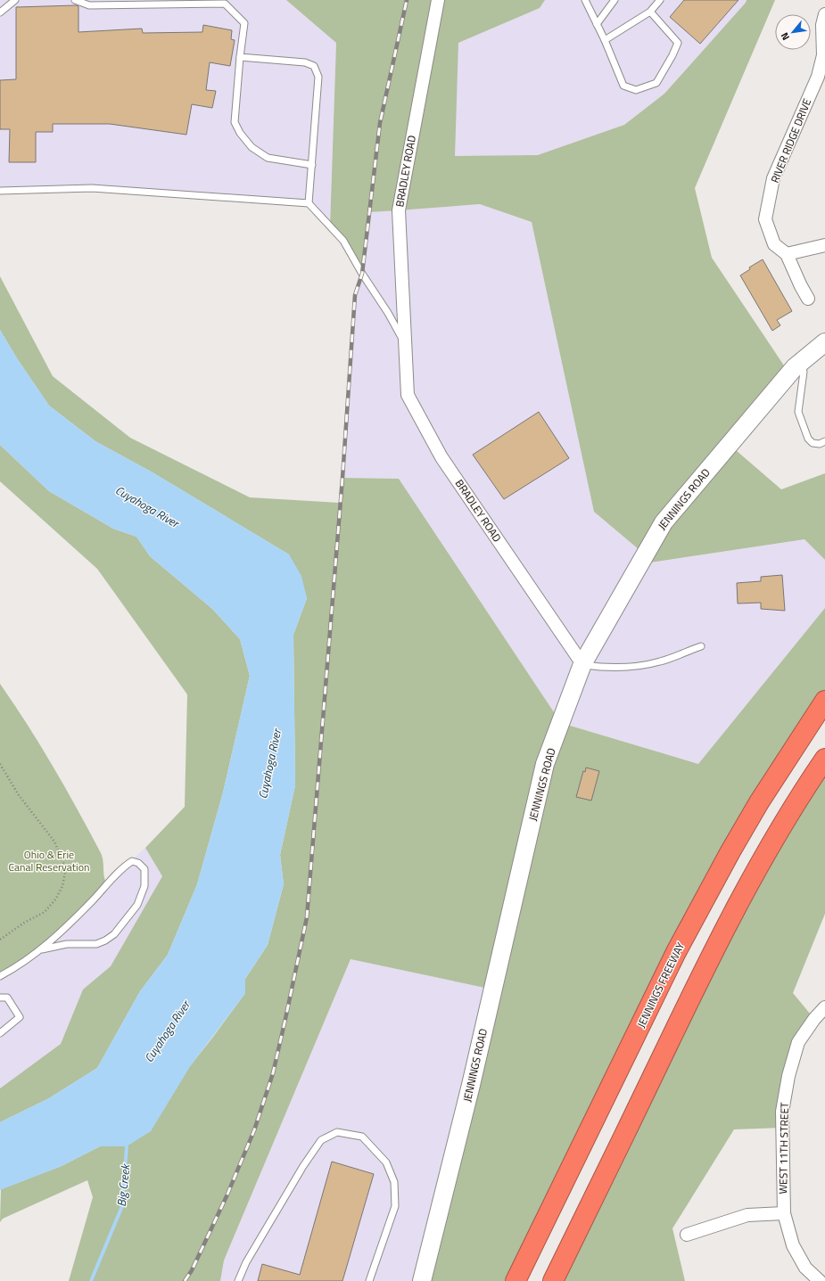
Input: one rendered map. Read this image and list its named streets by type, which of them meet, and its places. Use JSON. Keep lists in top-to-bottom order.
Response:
{
  "streets": {
    "highway": ["JENNINGS FREEWAY"],
    "street": [
      "RIVER RIDGE DRIVE",
      "BRADLEY ROAD",
      "JENNINGS ROAD",
      "WEST 11TH STREET"
    ]
  },
  "crossings": [
    ["BRADLEY ROAD", "JENNINGS ROAD"]
  ],
  "water": ["Cuyahoga River", "Big Creek"],
  "parks": ["Ohio & Erie Canal Reservation"],
  "north": "bottom left"
}
